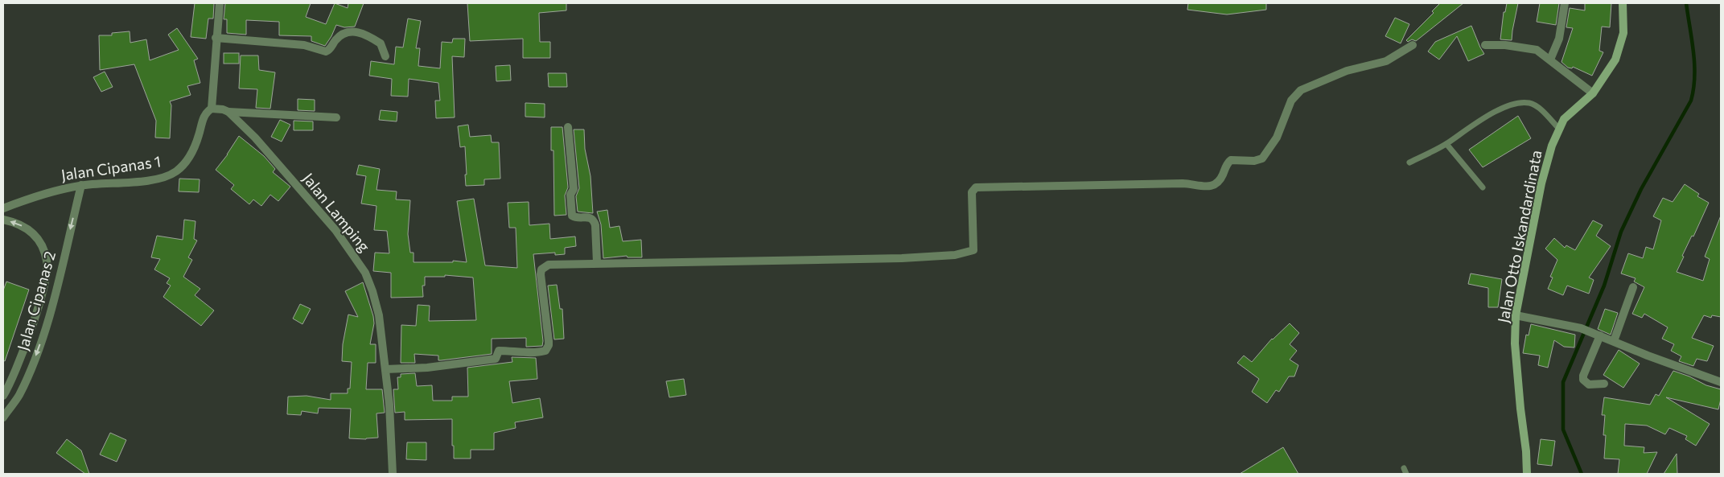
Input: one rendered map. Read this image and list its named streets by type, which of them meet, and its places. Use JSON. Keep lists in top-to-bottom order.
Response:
{
  "streets": {
    "main road": ["Jalan Otto Iskandardinata"],
    "street": ["Jalan Cipanas 1", "Jalan Lamping", "Jalan Cipanas 2"]
  },
  "crossings": [
    ["Jalan Cipanas 1", "Jalan Cipanas 2"]
  ]
}
